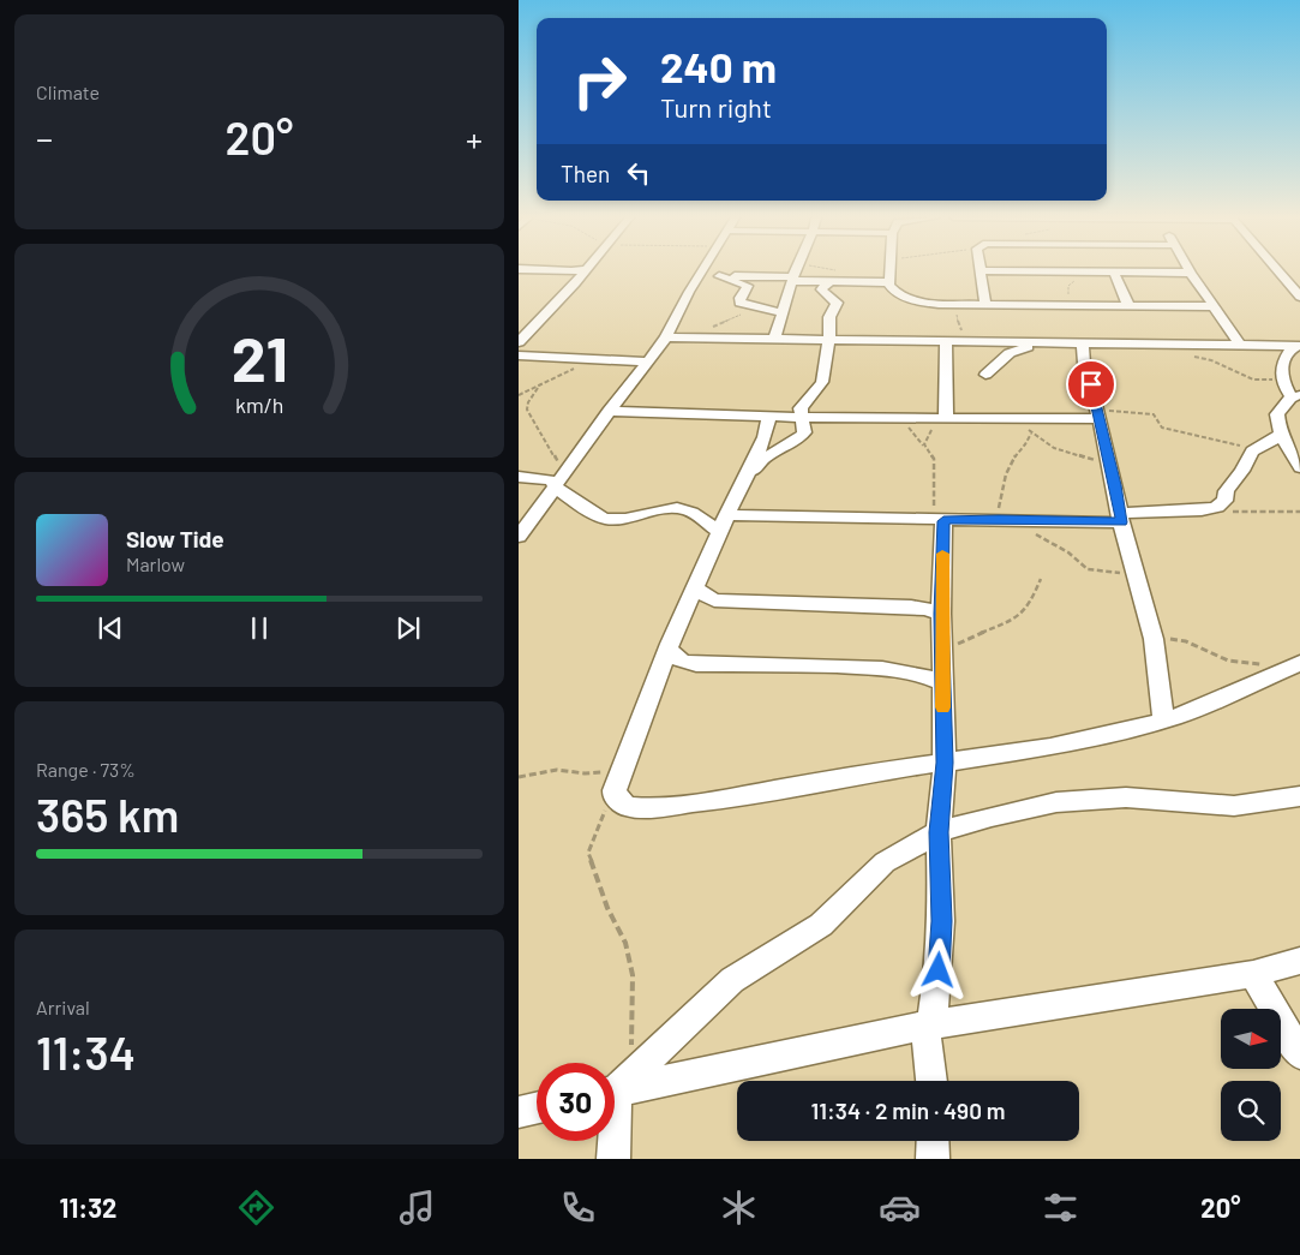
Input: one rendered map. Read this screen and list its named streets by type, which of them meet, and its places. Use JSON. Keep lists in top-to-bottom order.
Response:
{
  "north": "right",
  "page": {
    "tile": [
      "Climate",
      ["Range · 73%", "365 km"],
      ["Arrival", "11:34"]
    ],
    "turn": ["240 m", "Turn right"],
    "heat": ["−", "20°", "+"],
    "then": "Then",
    "song": ["Slow Tide", "Marlow"],
    "limit": "30",
    "trip": "11:34 · 2 min · 490 m",
    "tabs": ["11:32", "20°"],
    "gauge": ["21", "km/h"]
  }
}
